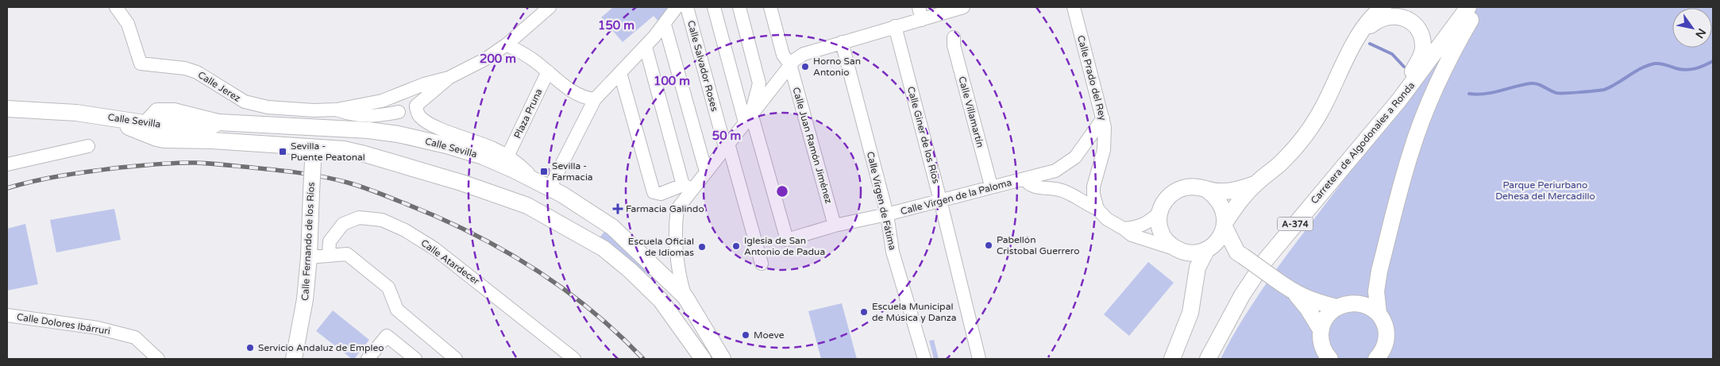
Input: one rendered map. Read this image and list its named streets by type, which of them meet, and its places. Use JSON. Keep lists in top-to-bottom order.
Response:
{
  "streets": {
    "main road": [
      "Calle Sevilla",
      "Carretera de Algodonales a Ronda",
      "A-374",
      "Calle Fernando de los Ríos"
    ],
    "street": [
      "Calle Salvador Roses",
      "Calle Prado del Rey",
      "Calle Jerez",
      "Calle Villamartín",
      "Plaza Pruna",
      "Calle Giner de los Ríos",
      "Calle Juan Ramón Jiménez",
      "Calle Virgen de la Paloma",
      "Calle Virgen de Fátima",
      "Calle Atardecer",
      "Calle Dolores Ibárruri"
    ]
  },
  "crossings": [
    ["Calle Prado del Rey", "Calle Virgen de la Paloma"],
    ["Calle Villamartín", "Calle Virgen de la Paloma"],
    ["Calle Sevilla", "Calle Fernando de los Ríos"],
    ["Calle Giner de los Ríos", "Calle Virgen de la Paloma"],
    ["Calle Juan Ramón Jiménez", "Calle Virgen de la Paloma"],
    ["Calle Virgen de la Paloma", "Calle Virgen de Fátima"]
  ],
  "parks": ["Parque Periurbano Dehesa del Mercadillo"],
  "places": {
    "other": [
      "Horno San Antonio",
      "Pabellón Cristobal Guerrero",
      "Iglesia de San Antonio de Padua",
      "Escuela Oficial de Idiomas",
      "Escuela Municipal de Música y Danza",
      "Moeve",
      "Servicio Andaluz de Empleo"
    ],
    "transit": ["Sevilla - Puente Peatonal", "Sevilla - Farmacia"],
    "health": ["Farmacia Galindo"]
  },
  "north": "bottom right",
  "rings": [
    "150 m",
    "200 m",
    "100 m",
    "50 m"
  ]
}
